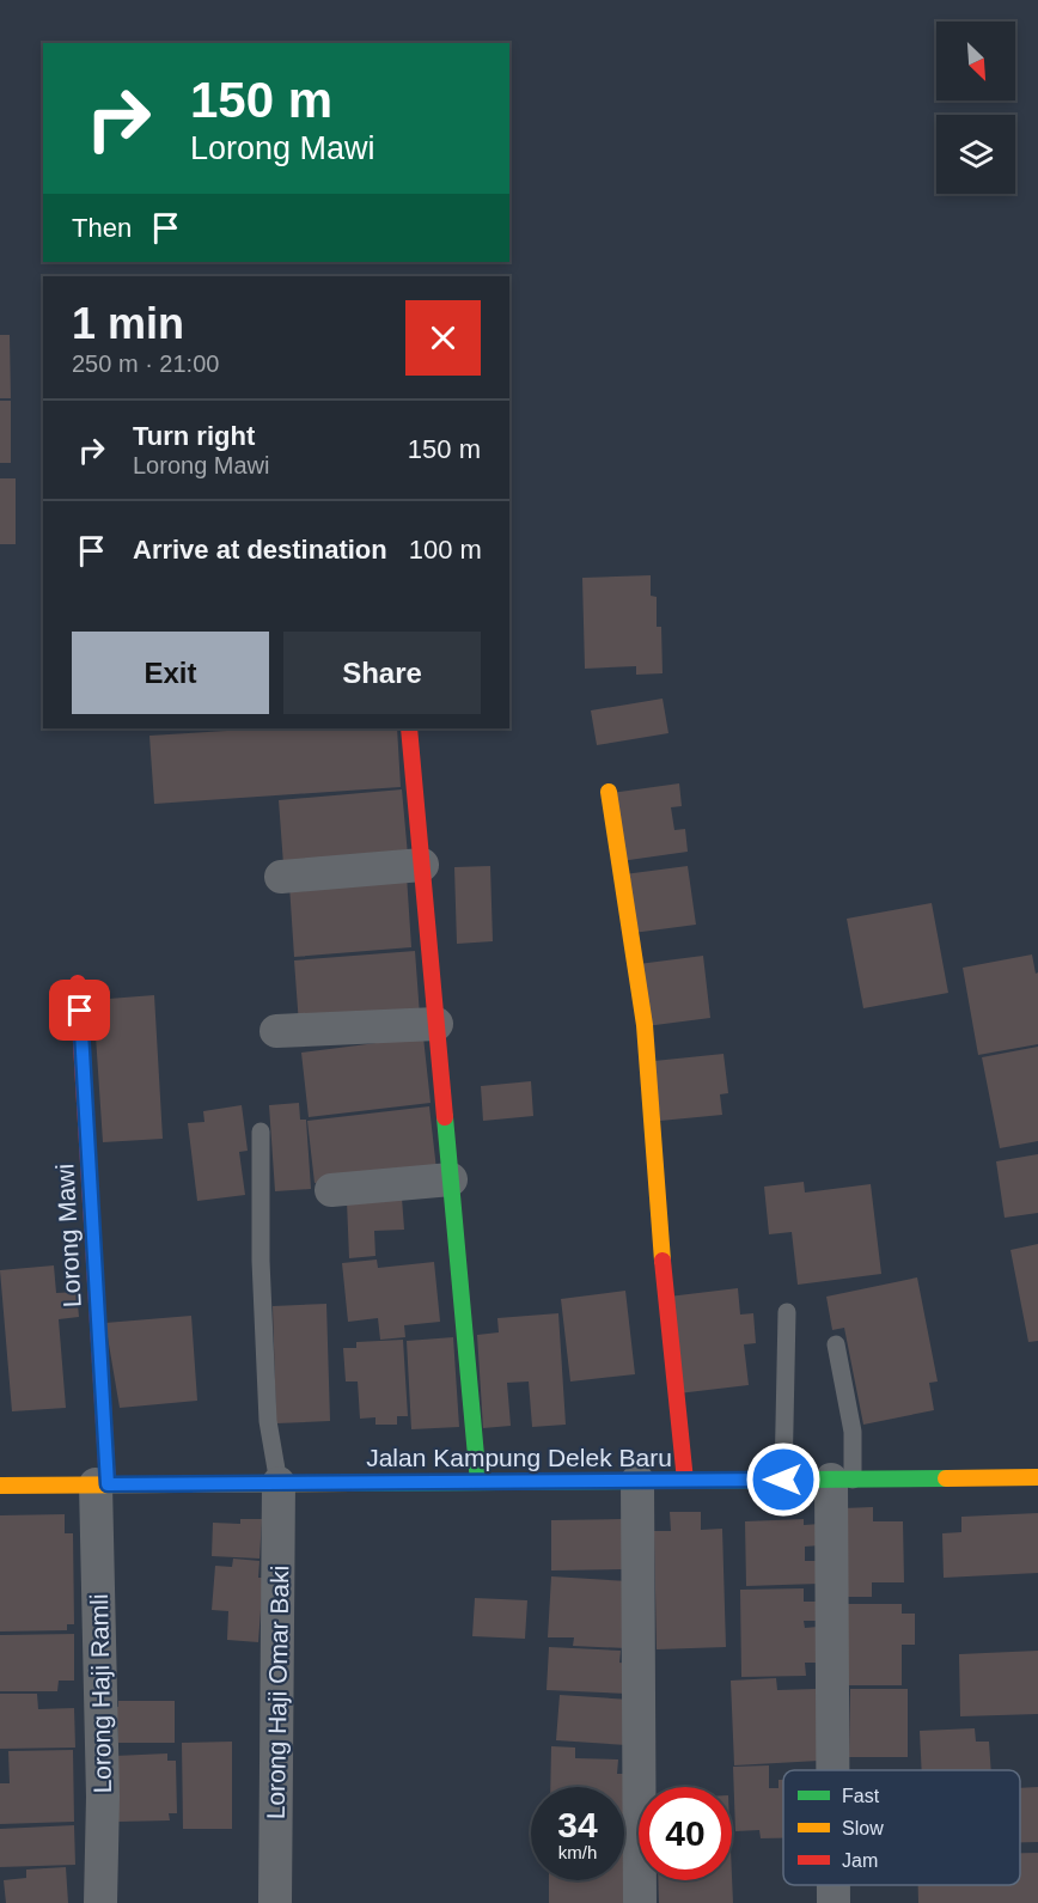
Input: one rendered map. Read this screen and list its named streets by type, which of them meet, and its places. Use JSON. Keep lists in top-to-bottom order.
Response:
{
  "streets": {
    "street": [
      "Lorong Mawi",
      "Jalan Kampung Delek Baru",
      "Lorong Haji Omar Baki",
      "Lorong Haji Ramli"
    ]
  },
  "crossings": [
    ["Lorong Mawi", "Jalan Kampung Delek Baru"],
    ["Lorong Mawi", "Lorong Haji Ramli"],
    ["Jalan Kampung Delek Baru", "Lorong Haji Omar Baki"],
    ["Jalan Kampung Delek Baru", "Lorong Haji Ramli"]
  ],
  "legend": ["Fast", "Slow", "Jam"],
  "north": "bottom right",
  "page": {
    "turn": ["150 m", "Lorong Mawi"],
    "then": "Then",
    "heading": ["1 min", "250 m · 21:00"],
    "list": [
      {
        "name": "Turn right",
        "note": "Lorong Mawi",
        "value": "150 m"
      },
      {
        "name": "Arrive at destination",
        "value": "100 m"
      }
    ],
    "buttons": ["Exit", "Share"],
    "speed": "34 km/h",
    "limit": "40"
  }
}
